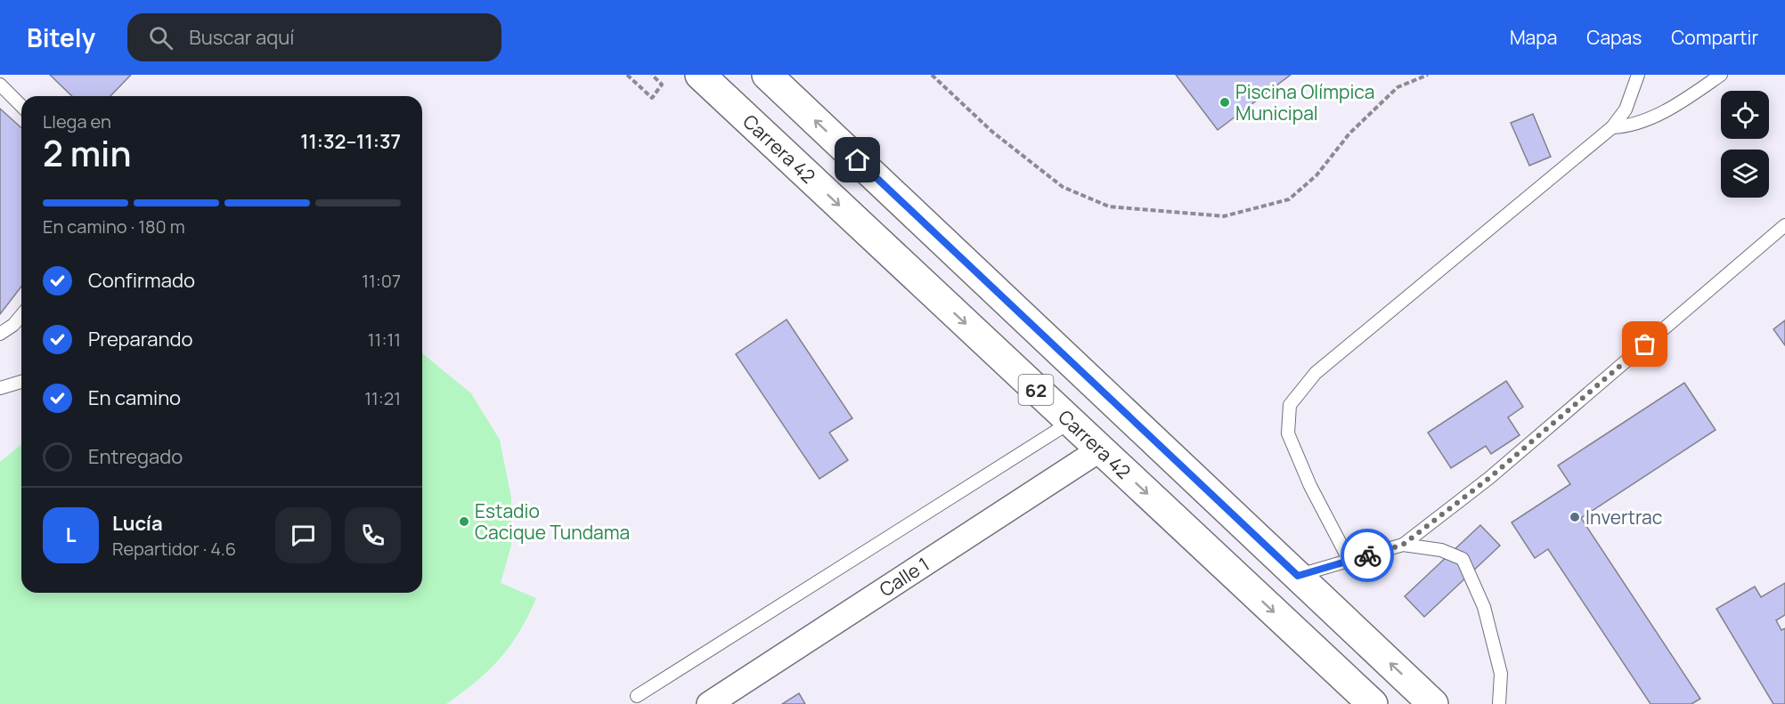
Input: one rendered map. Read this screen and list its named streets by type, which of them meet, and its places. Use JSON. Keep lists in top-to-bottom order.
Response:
{
  "streets": {
    "highway": ["Carrera 42", "62"],
    "street": ["Calle 1"]
  },
  "crossings": [
    ["Carrera 42", "Calle 1"]
  ],
  "places": ["Piscina Olímpica Municipal", "Invertrac", "Estadio Cacique Tundama"],
  "page": {
    "header": "Bitely",
    "search": "Buscar aquí",
    "nav": ["Mapa", "Capas", "Compartir"],
    "heading": ["2 min", "Llega en", "11:32–11:37"],
    "panel": ["Lucía", "Repartidor · 4.6"],
    "bar": "En camino · 180 m",
    "list": [
      ["Confirmado", "11:07"],
      ["Preparando", "11:11"],
      ["En camino", "11:21"],
      "Entregado"
    ],
    "round": "L"
  }
}
